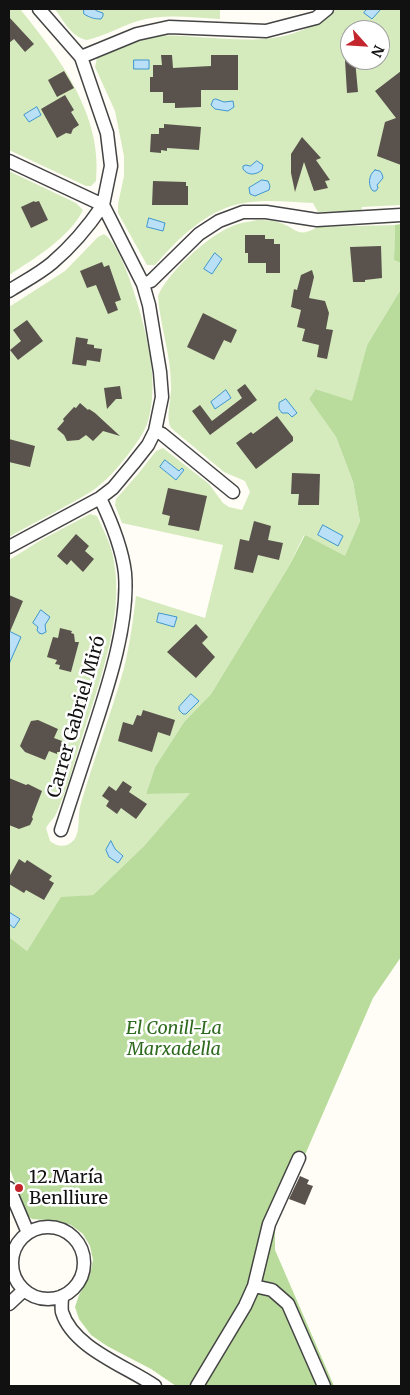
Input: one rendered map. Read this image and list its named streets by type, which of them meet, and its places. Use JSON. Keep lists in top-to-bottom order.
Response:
{
  "streets": {
    "street": ["Carrer Gabriel Miró"]
  },
  "parks": ["El Conill-La Marxadella"],
  "places": ["12.María Benlliure"],
  "north": "bottom right"
}
